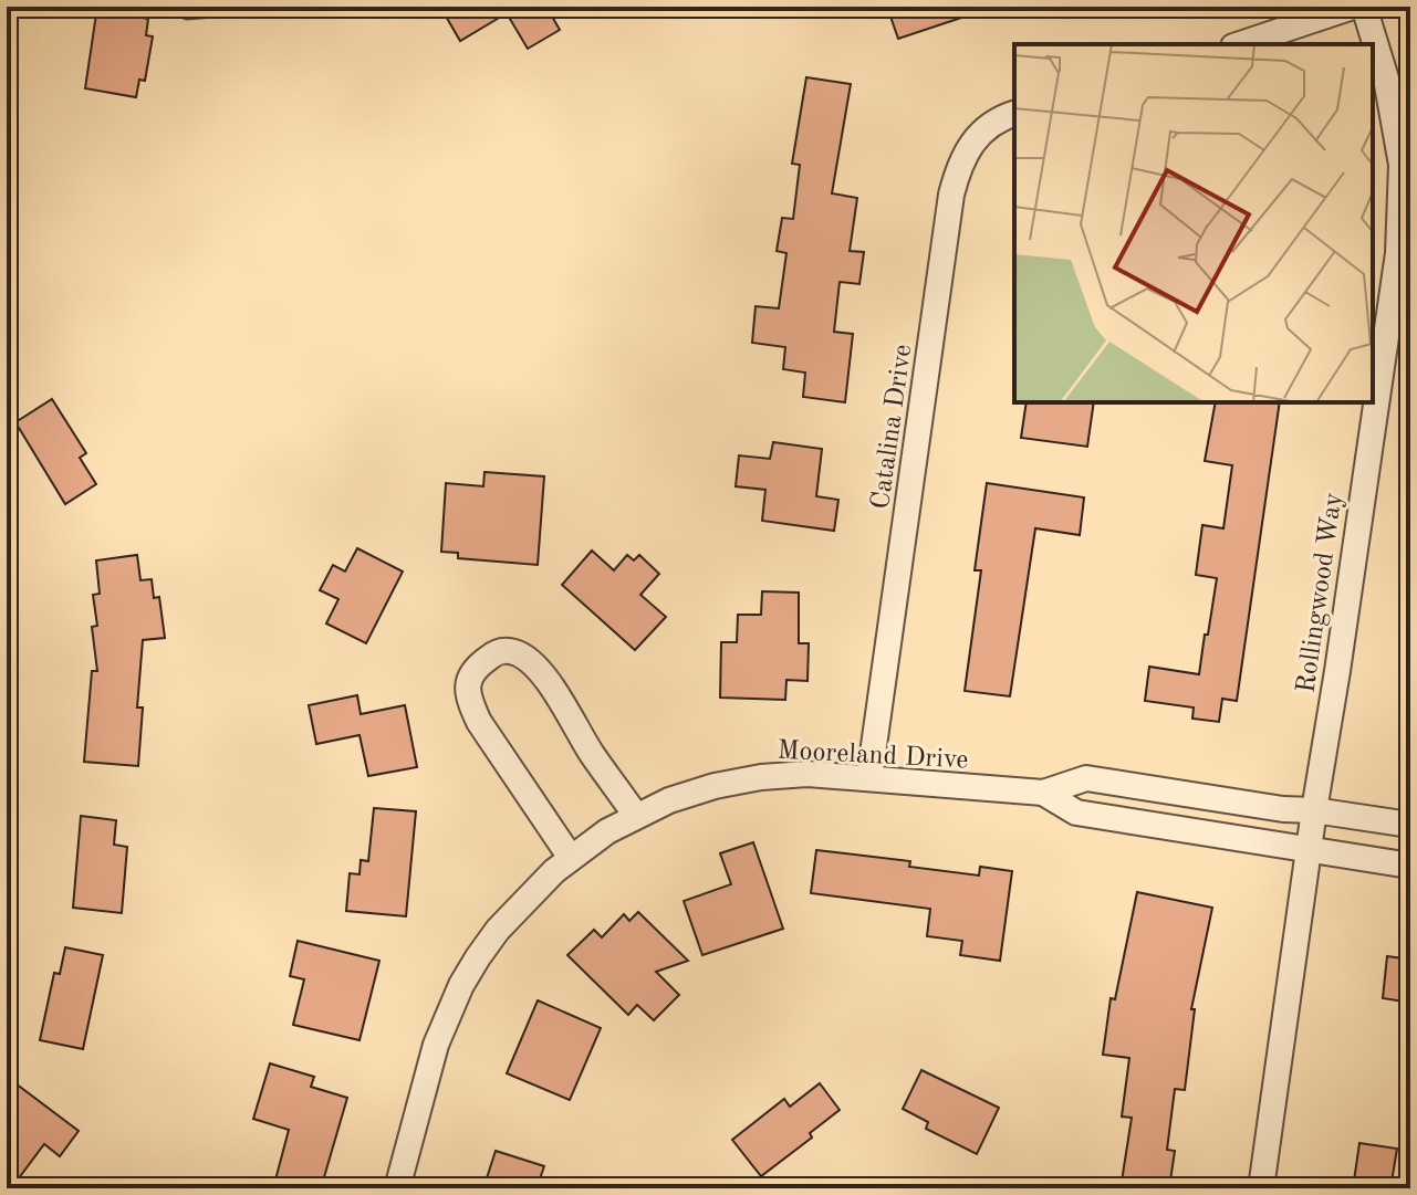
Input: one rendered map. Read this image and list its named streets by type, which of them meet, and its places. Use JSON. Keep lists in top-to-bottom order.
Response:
{
  "streets": {
    "street": ["Catalina Drive", "Rollingwood Way", "Mooreland Drive"]
  },
  "crossings": [
    ["Catalina Drive", "Mooreland Drive"],
    ["Rollingwood Way", "Mooreland Drive"]
  ]
}
